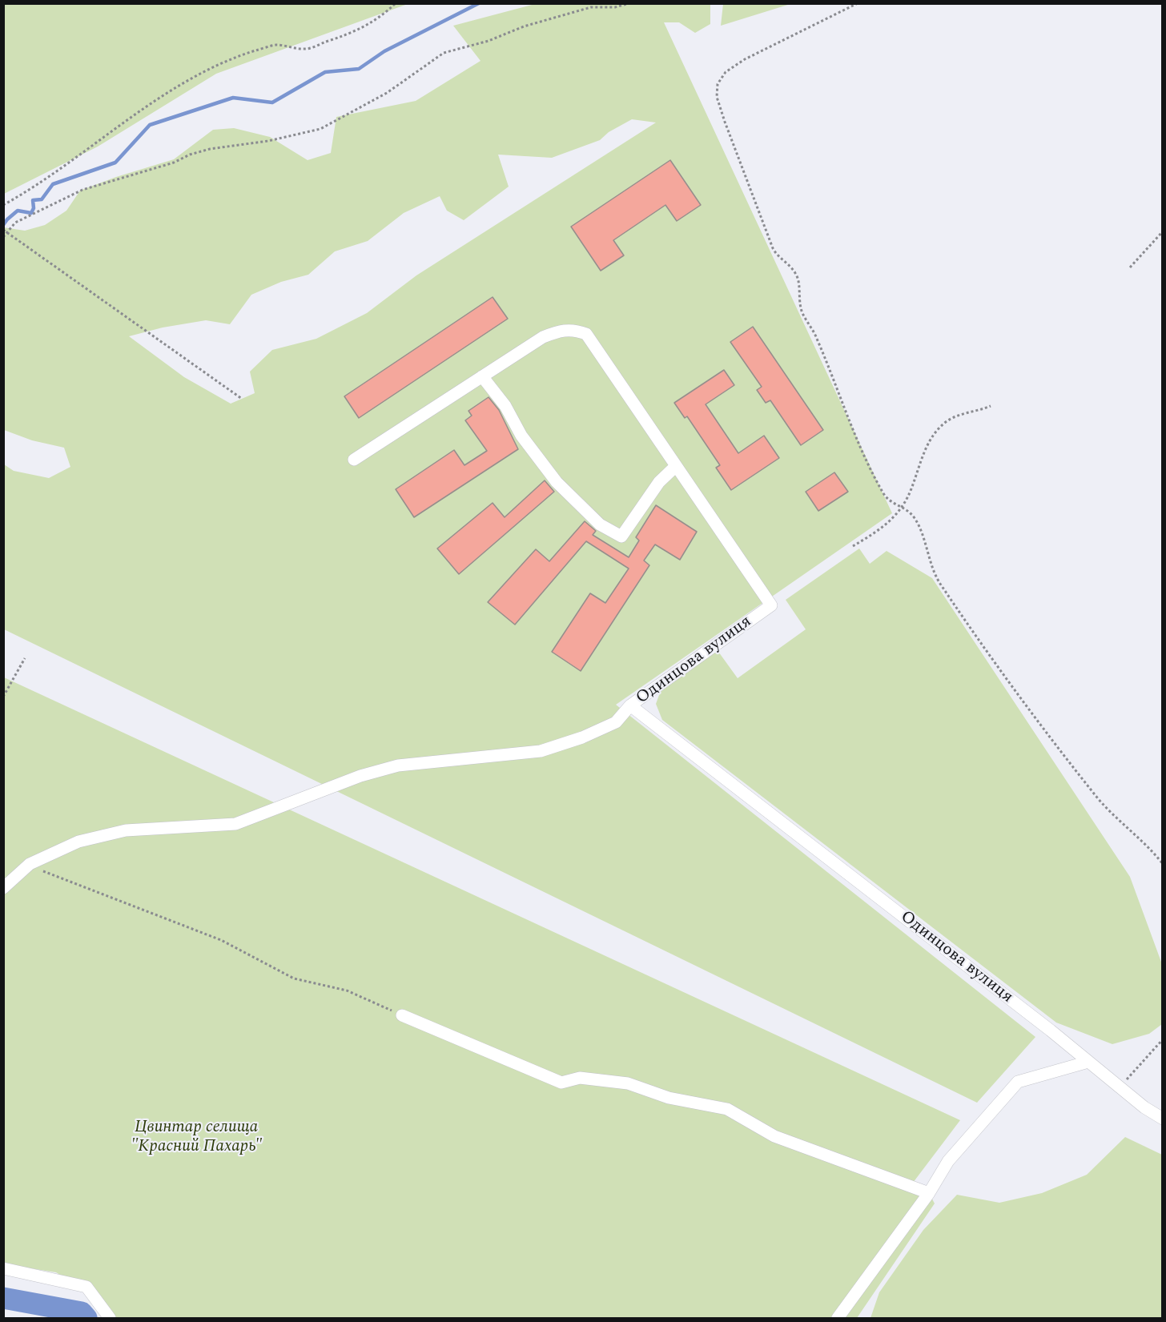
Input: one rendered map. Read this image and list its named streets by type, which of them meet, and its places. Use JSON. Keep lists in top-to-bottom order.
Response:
{
  "streets": {
    "street": ["Одинцова вулиця"]
  },
  "parks": ["Цвинтар селища \"Красний Пахарь\""]
}
